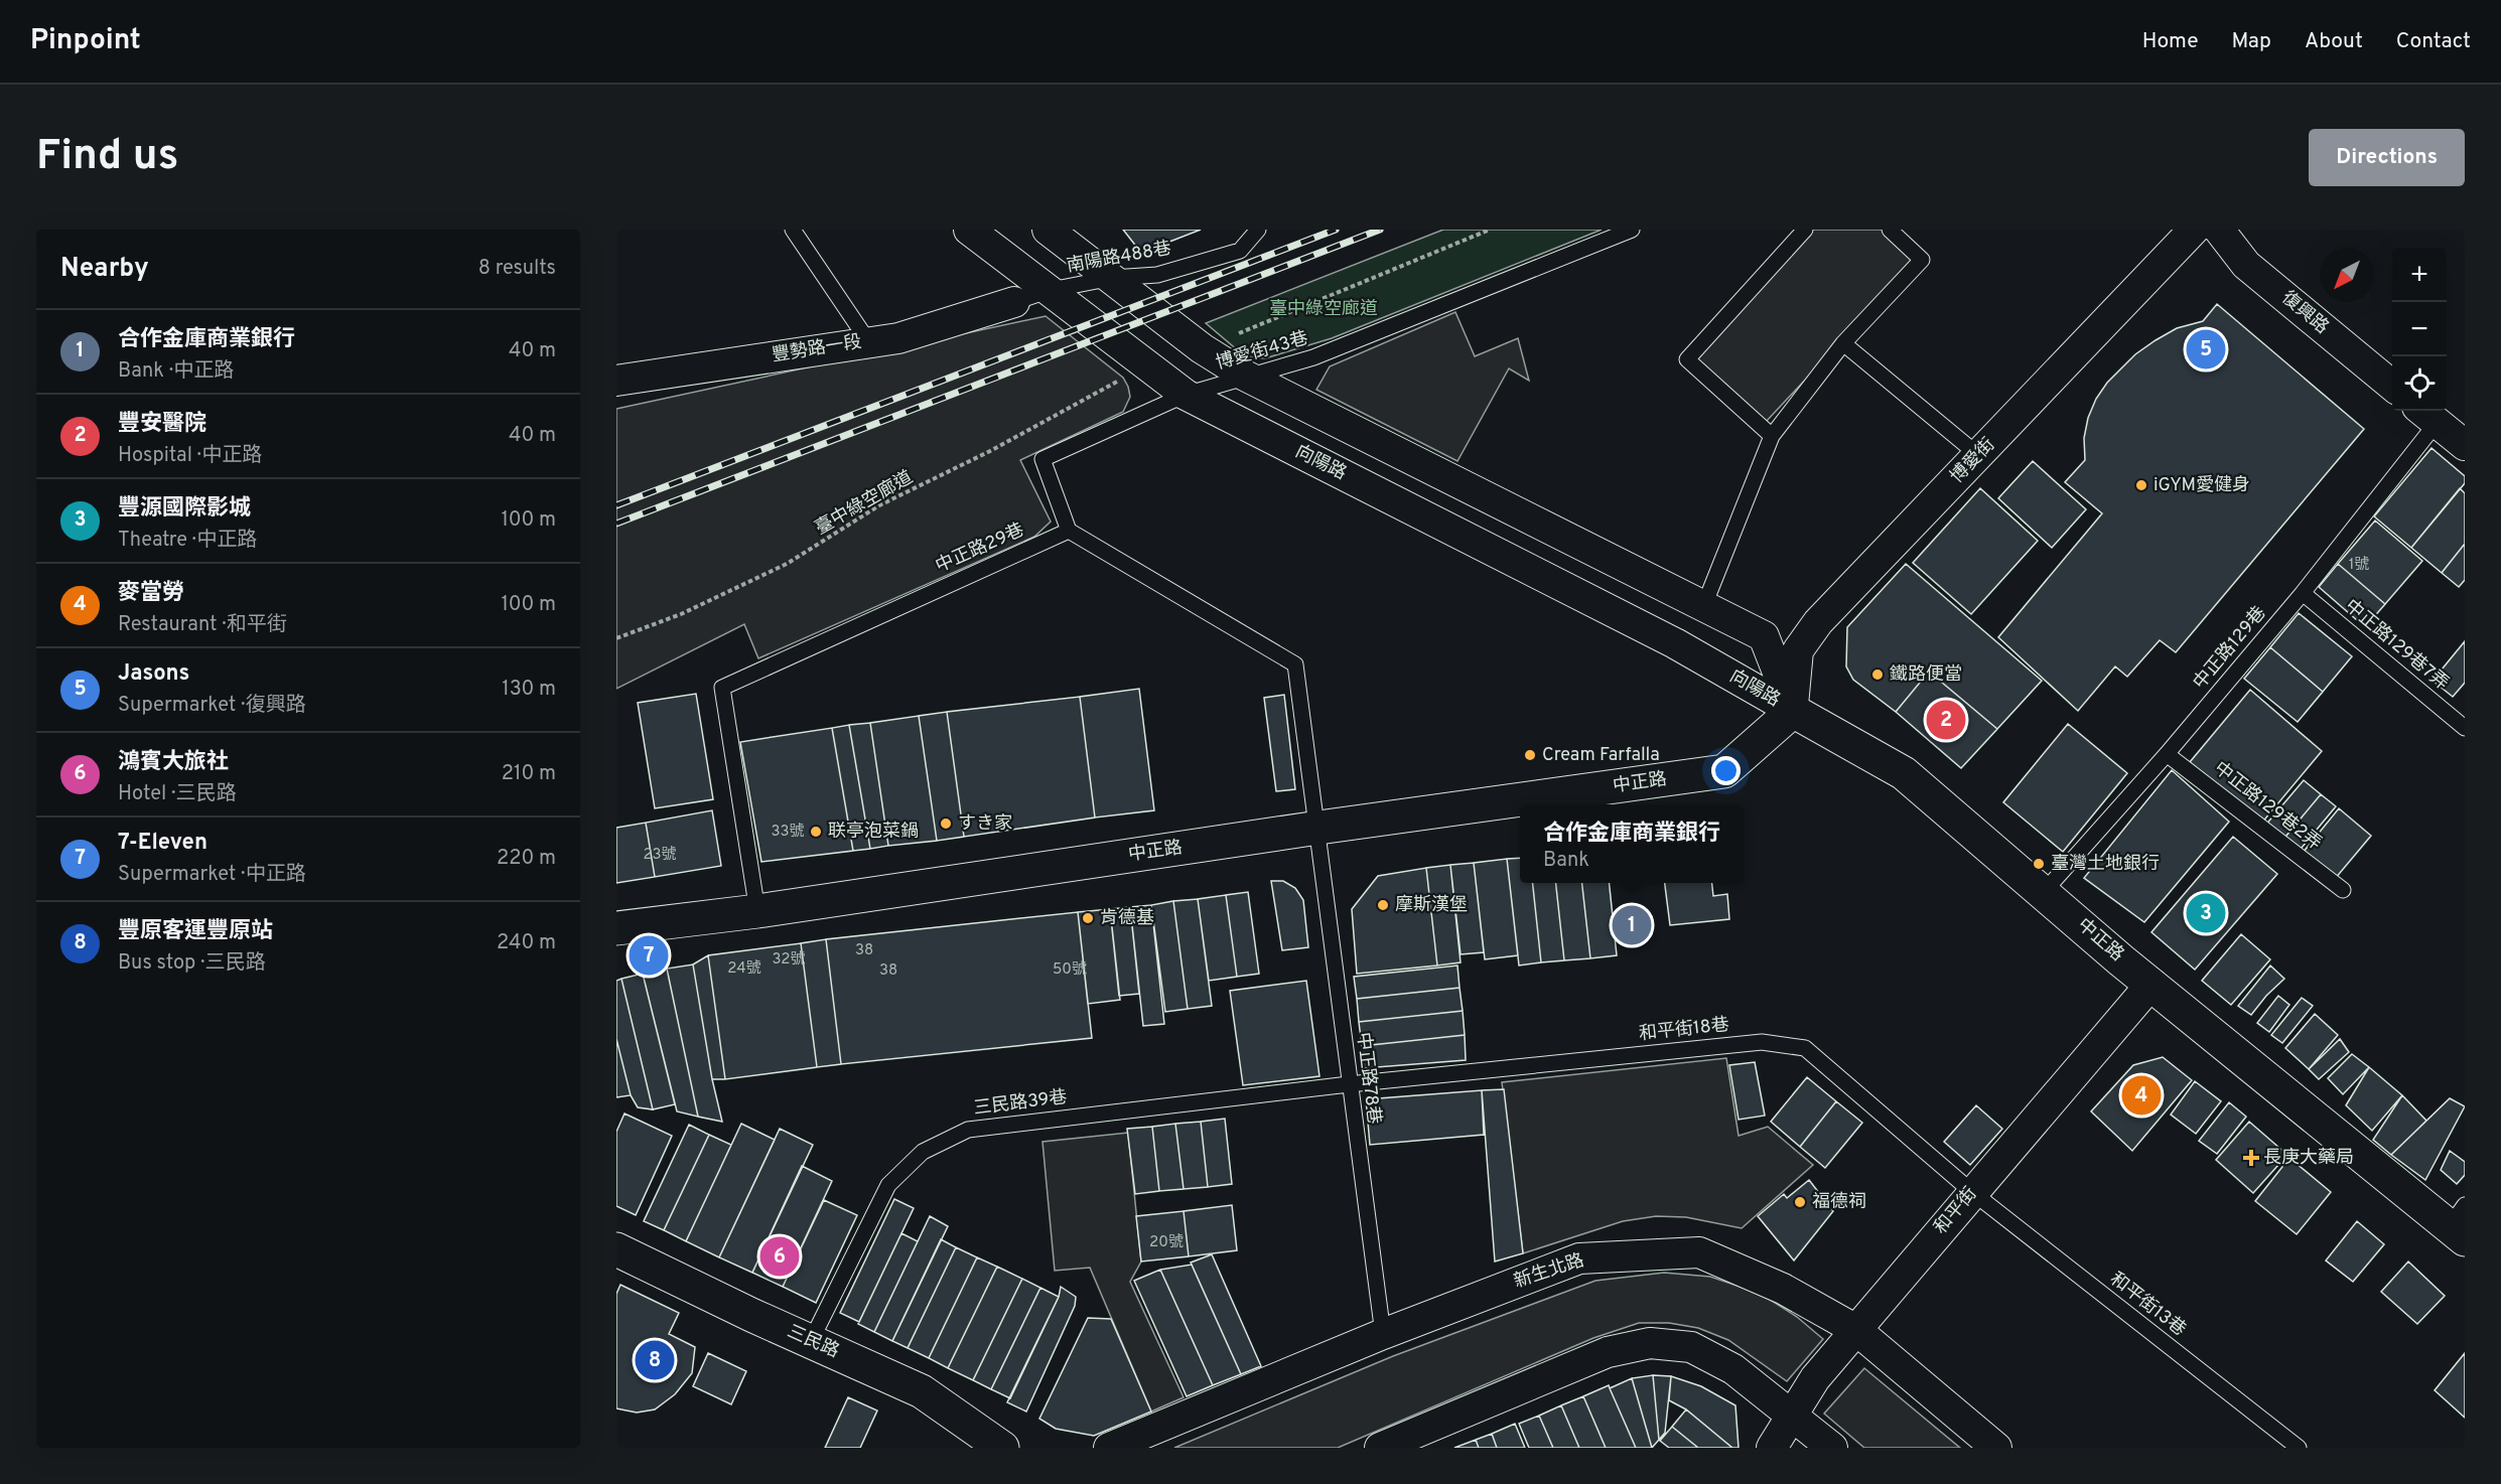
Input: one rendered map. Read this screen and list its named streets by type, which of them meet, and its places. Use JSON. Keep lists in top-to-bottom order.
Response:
{
  "streets": {
    "street": [
      "復興路",
      "豐勢路一段",
      "博愛街",
      "向陽路",
      "中正路",
      "和平街",
      "新生北路",
      "三民路"
    ],
    "lane": [
      "南陽路488巷",
      "博愛街43巷",
      "中正路29巷",
      "中正路129巷7弄",
      "中正路129巷",
      "中正路129巷2弄",
      "和平街18巷",
      "中正路78巷",
      "三民路39巷",
      "和平街13巷"
    ],
    "path": ["臺中綠空廊道"]
  },
  "crossings": [
    ["南陽路488巷", "豐勢路一段"],
    ["南陽路488巷", "向陽路"],
    ["博愛街43巷", "向陽路"],
    ["博愛街43巷", "中正路29巷"],
    ["博愛街", "向陽路"],
    ["博愛街", "中正路"],
    ["向陽路", "臺中綠空廊道"],
    ["向陽路", "中正路"],
    ["中正路29巷", "中正路"],
    ["中正路129巷7弄", "中正路129巷"],
    ["中正路129巷", "中正路"],
    ["中正路129巷", "中正路129巷2弄"],
    ["中正路", "中正路78巷"],
    ["中正路", "和平街"],
    ["和平街18巷", "中正路78巷"],
    ["和平街18巷", "三民路39巷"],
    ["和平街18巷", "和平街"],
    ["和平街18巷", "和平街13巷"],
    ["中正路78巷", "三民路39巷"],
    ["中正路78巷", "新生北路"],
    ["三民路39巷", "三民路"],
    ["和平街", "新生北路"],
    ["和平街", "和平街13巷"]
  ],
  "parks": ["臺中綠空廊道"],
  "places": {
    "other": [
      "iGYM愛健身",
      "鐵路便當",
      "Cream Farfalla",
      "すき家",
      "联亭泡菜鍋",
      "臺灣土地銀行",
      "摩斯漢堡",
      "肯德基",
      "福德祠"
    ],
    "health": ["長庚大藥局"]
  },
  "house_numbers": [
    "1號",
    "33號",
    "23號",
    "38",
    "32號",
    "24號",
    "50號",
    "38",
    "20號"
  ],
  "north": "bottom left",
  "page": {
    "header": "Pinpoint",
    "nav": [
      "Home",
      "Map",
      "About",
      "Contact"
    ],
    "buttons": "Directions",
    "title": "Find us",
    "heading": ["Nearby", "8 results"],
    "map_buttons": ["+", "−"],
    "list": [
      {
        "mark": "1",
        "name": "合作金庫商業銀行",
        "note": "Bank · 中正路",
        "value": "40 m"
      },
      {
        "mark": "2",
        "name": "豐安醫院",
        "note": "Hospital · 中正路",
        "value": "40 m"
      },
      {
        "mark": "3",
        "name": "豐源國際影城",
        "note": "Theatre · 中正路",
        "value": "100 m"
      },
      {
        "mark": "4",
        "name": "麥當勞",
        "note": "Restaurant · 和平街",
        "value": "100 m"
      },
      {
        "mark": "5",
        "name": "Jasons",
        "note": "Supermarket · 復興路",
        "value": "130 m"
      },
      {
        "mark": "6",
        "name": "鴻賓大旅社",
        "note": "Hotel · 三民路",
        "value": "210 m"
      },
      {
        "mark": "7",
        "name": "7-Eleven",
        "note": "Supermarket · 中正路",
        "value": "220 m"
      },
      {
        "mark": "8",
        "name": "豐原客運豐原站",
        "note": "Bus stop · 三民路",
        "value": "240 m"
      }
    ],
    "pins": [
      "5",
      "2",
      "3",
      "1",
      "7",
      "4",
      "6",
      "8"
    ],
    "popup": ["合作金庫商業銀行", "Bank"]
  }
}
